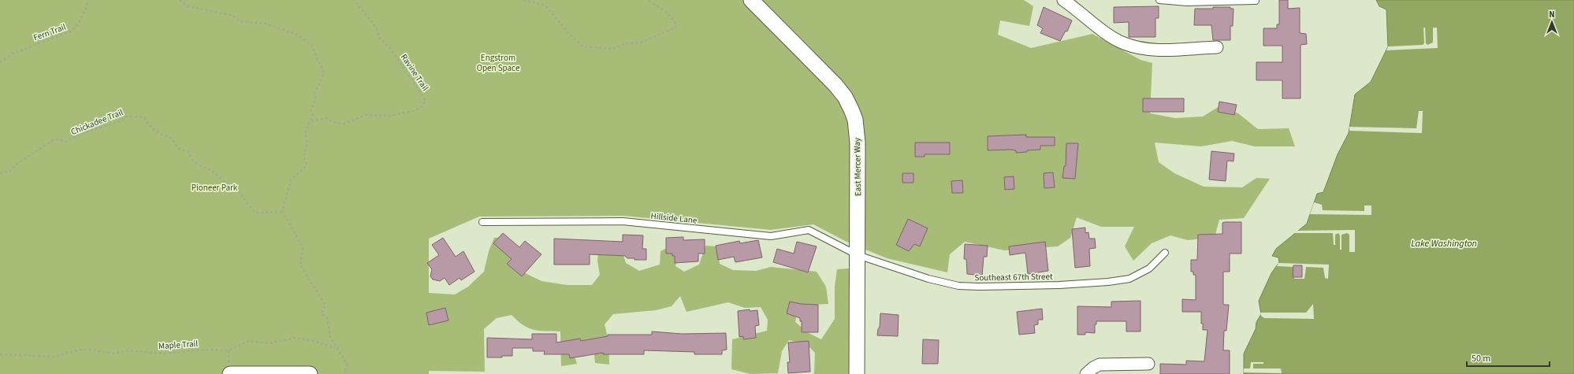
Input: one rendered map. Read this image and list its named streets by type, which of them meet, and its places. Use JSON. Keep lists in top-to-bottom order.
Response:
{
  "streets": {
    "street": ["East Mercer Way"],
    "lane": ["Hillside Lane", "Southeast 67th Street"],
    "path": [
      "Fern Trail",
      "Ravine Trail",
      "Chickadee Trail",
      "Maple Trail"
    ]
  },
  "crossings": [
    ["East Mercer Way", "Hillside Lane"],
    ["East Mercer Way", "Southeast 67th Street"],
    ["Hillside Lane", "Southeast 67th Street"]
  ],
  "water": ["Lake Washington"],
  "parks": ["Engstrom Open Space", "Pioneer Park"],
  "scale_bar": "50 m",
  "north": "top"
}
